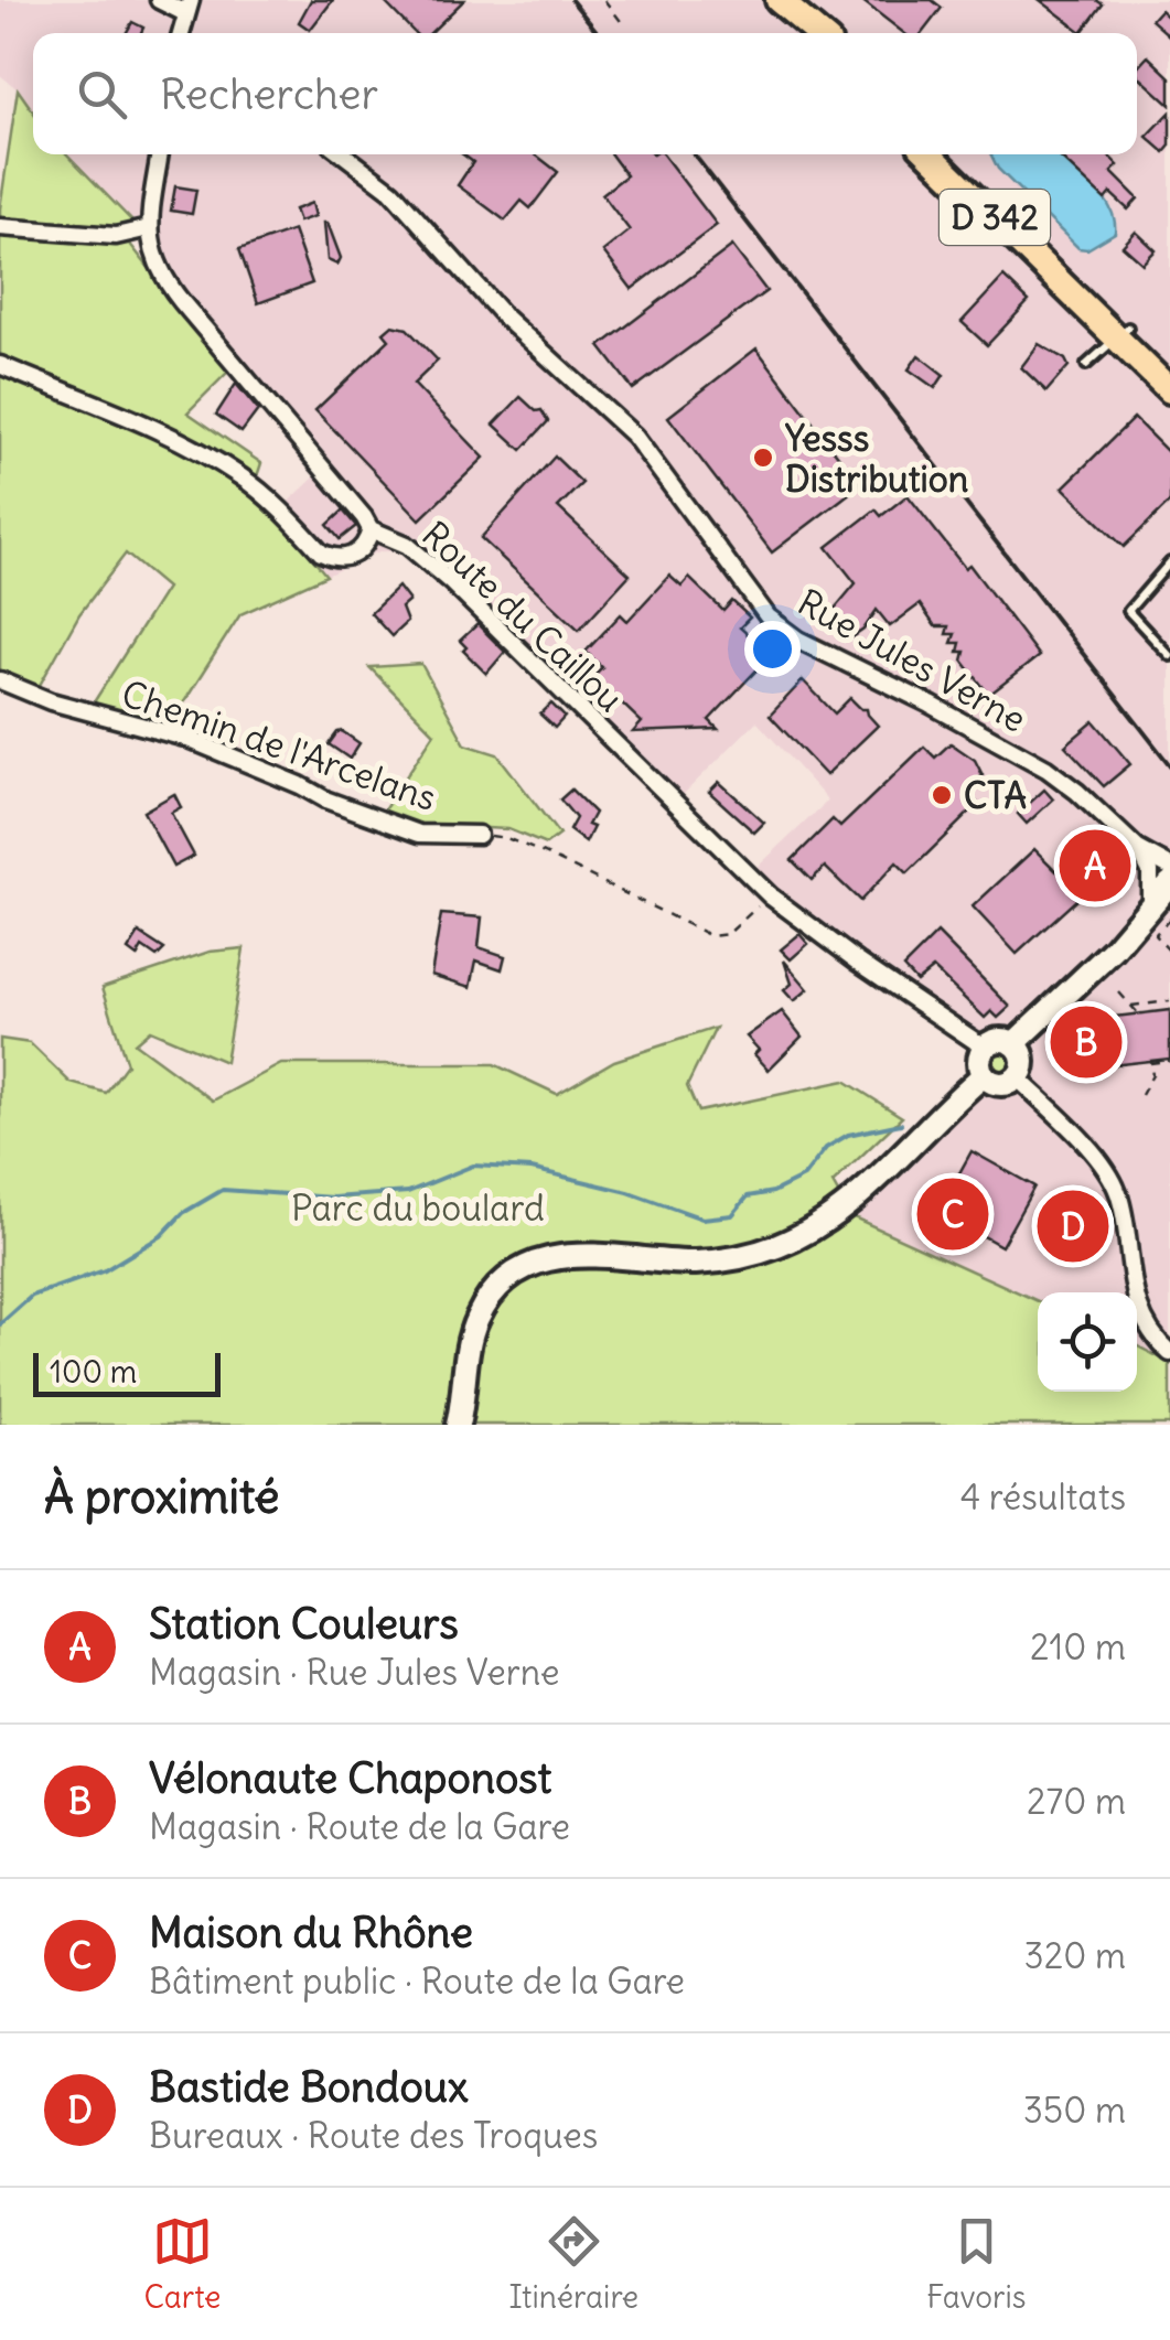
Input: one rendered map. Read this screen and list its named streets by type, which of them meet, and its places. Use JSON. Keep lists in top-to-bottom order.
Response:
{
  "streets": {
    "main road": ["D 342"],
    "street": ["Route du Caillou", "Rue Jules Verne", "Chemin de l'Arcelans"]
  },
  "crossings": [
    ["Route du Caillou", "Chemin de l'Arcelans"]
  ],
  "parks": ["Parc du boulard"],
  "places": ["Yesss Distribution", "CTA"],
  "scale_bar": "100 m",
  "page": {
    "search": "Rechercher",
    "pins": [
      "A",
      "B",
      "C",
      "D"
    ],
    "scale": "100 m",
    "heading": ["À proximité", "4 résultats"],
    "list": [
      {
        "mark": "A",
        "name": "Station Couleurs",
        "note": "Magasin · Rue Jules Verne",
        "value": "210 m"
      },
      {
        "mark": "B",
        "name": "Vélonaute Chaponost",
        "note": "Magasin · Route de la Gare",
        "value": "270 m"
      },
      {
        "mark": "C",
        "name": "Maison du Rhône",
        "note": "Bâtiment public · Route de la Gare",
        "value": "320 m"
      },
      {
        "mark": "D",
        "name": "Bastide Bondoux",
        "note": "Bureaux · Route des Troques",
        "value": "350 m"
      }
    ],
    "nav": ["Carte", "Itinéraire", "Favoris"]
  }
}
